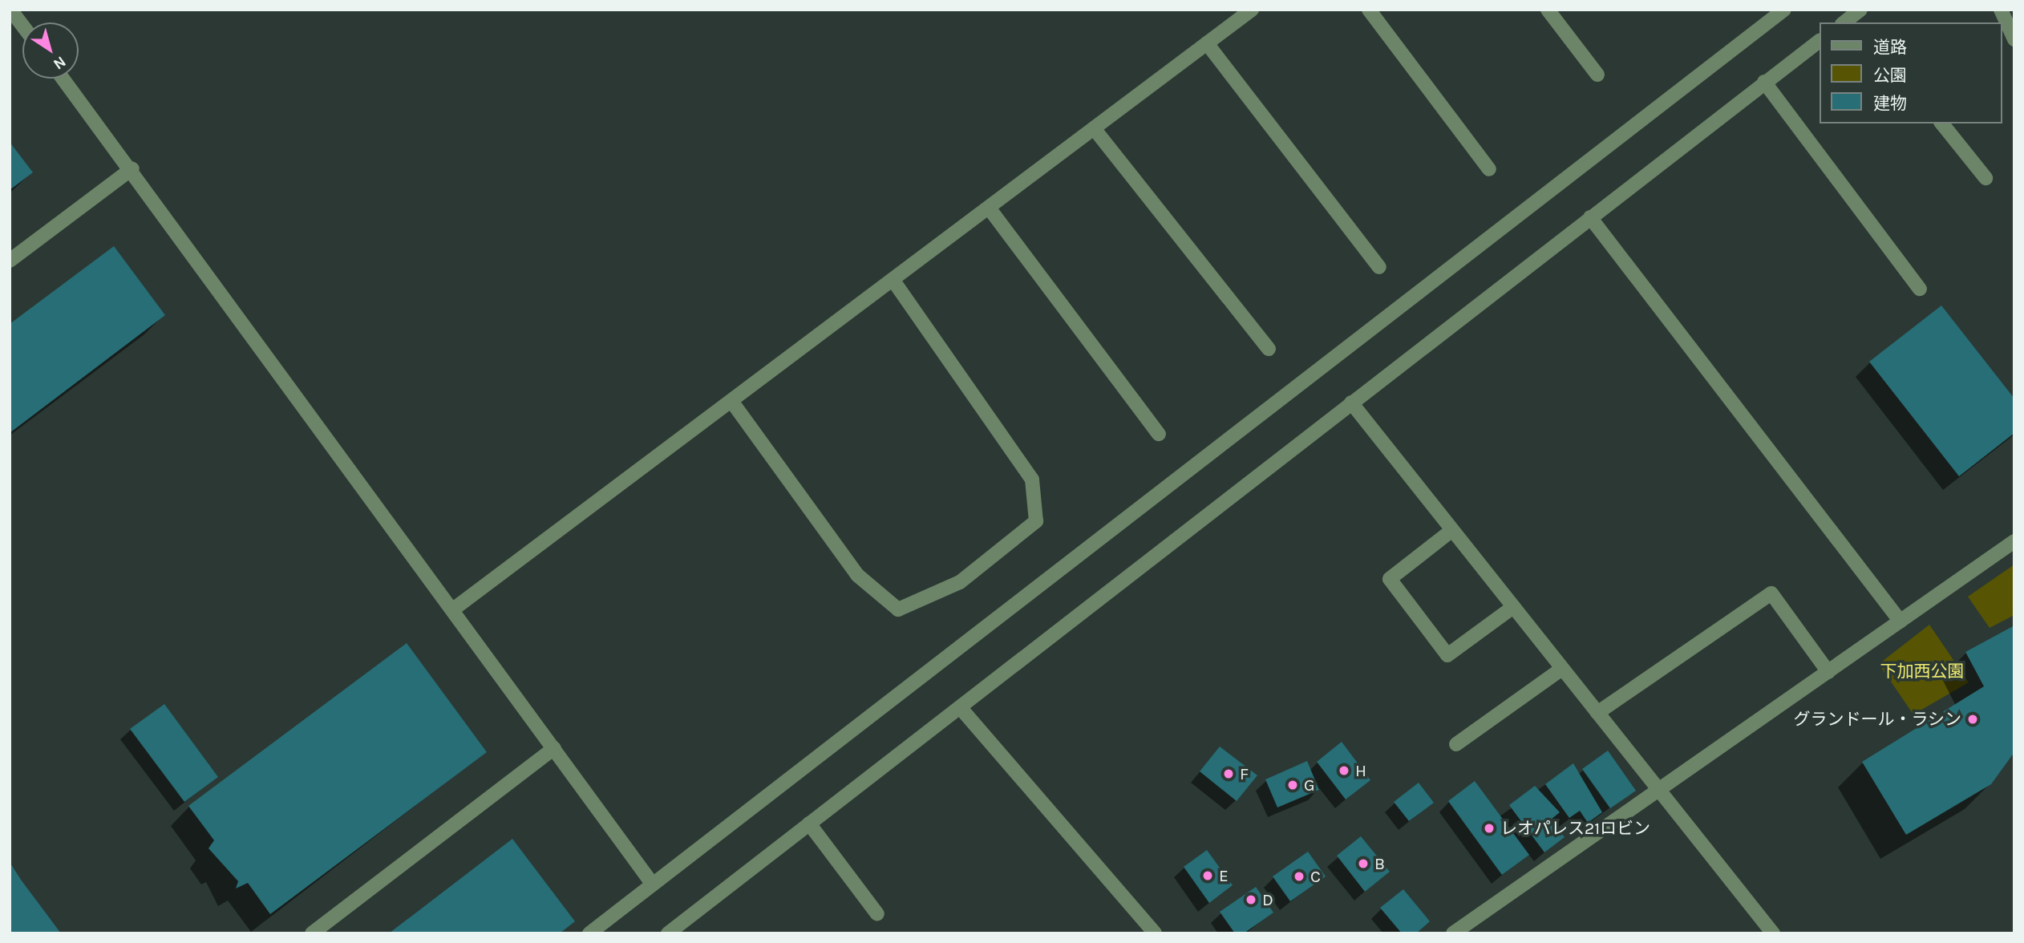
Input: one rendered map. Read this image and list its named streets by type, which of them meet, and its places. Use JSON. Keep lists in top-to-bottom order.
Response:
{
  "parks": ["下加西公園"],
  "places": [
    "グランドール・ラシン",
    "H",
    "F",
    "G",
    "レオパレス21ロビン",
    "B",
    "E",
    "C",
    "D"
  ],
  "legend": ["道路", "公園", "建物"],
  "north": "bottom right"
}
